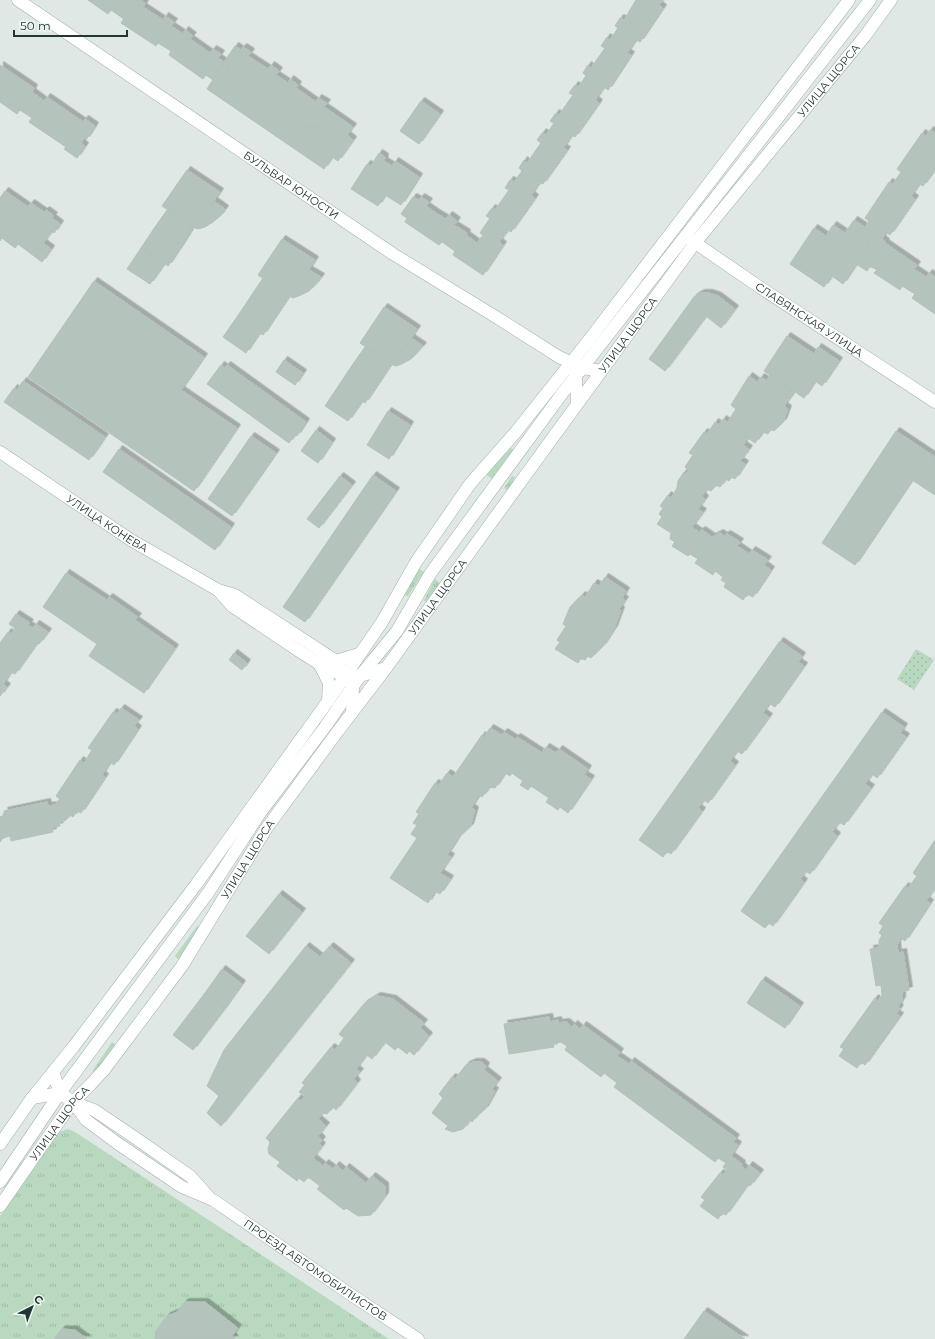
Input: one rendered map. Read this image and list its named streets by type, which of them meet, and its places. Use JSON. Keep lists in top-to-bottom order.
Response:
{
  "streets": {
    "street": [
      "УЛИЦА ЩОРСА",
      "БУЛЬВАР ЮНОСТИ",
      "СЛАВЯНСКАЯ УЛИЦА",
      "УЛИЦА КОНЕВА",
      "ПРОЕЗД АВТОМОБИЛИСТОВ"
    ]
  },
  "crossings": [
    ["УЛИЦА ЩОРСА", "БУЛЬВАР ЮНОСТИ"],
    ["УЛИЦА ЩОРСА", "СЛАВЯНСКАЯ УЛИЦА"],
    ["УЛИЦА ЩОРСА", "УЛИЦА КОНЕВА"],
    ["УЛИЦА ЩОРСА", "ПРОЕЗД АВТОМОБИЛИСТОВ"]
  ],
  "scale_bar": "50 m",
  "north": "top right"
}
